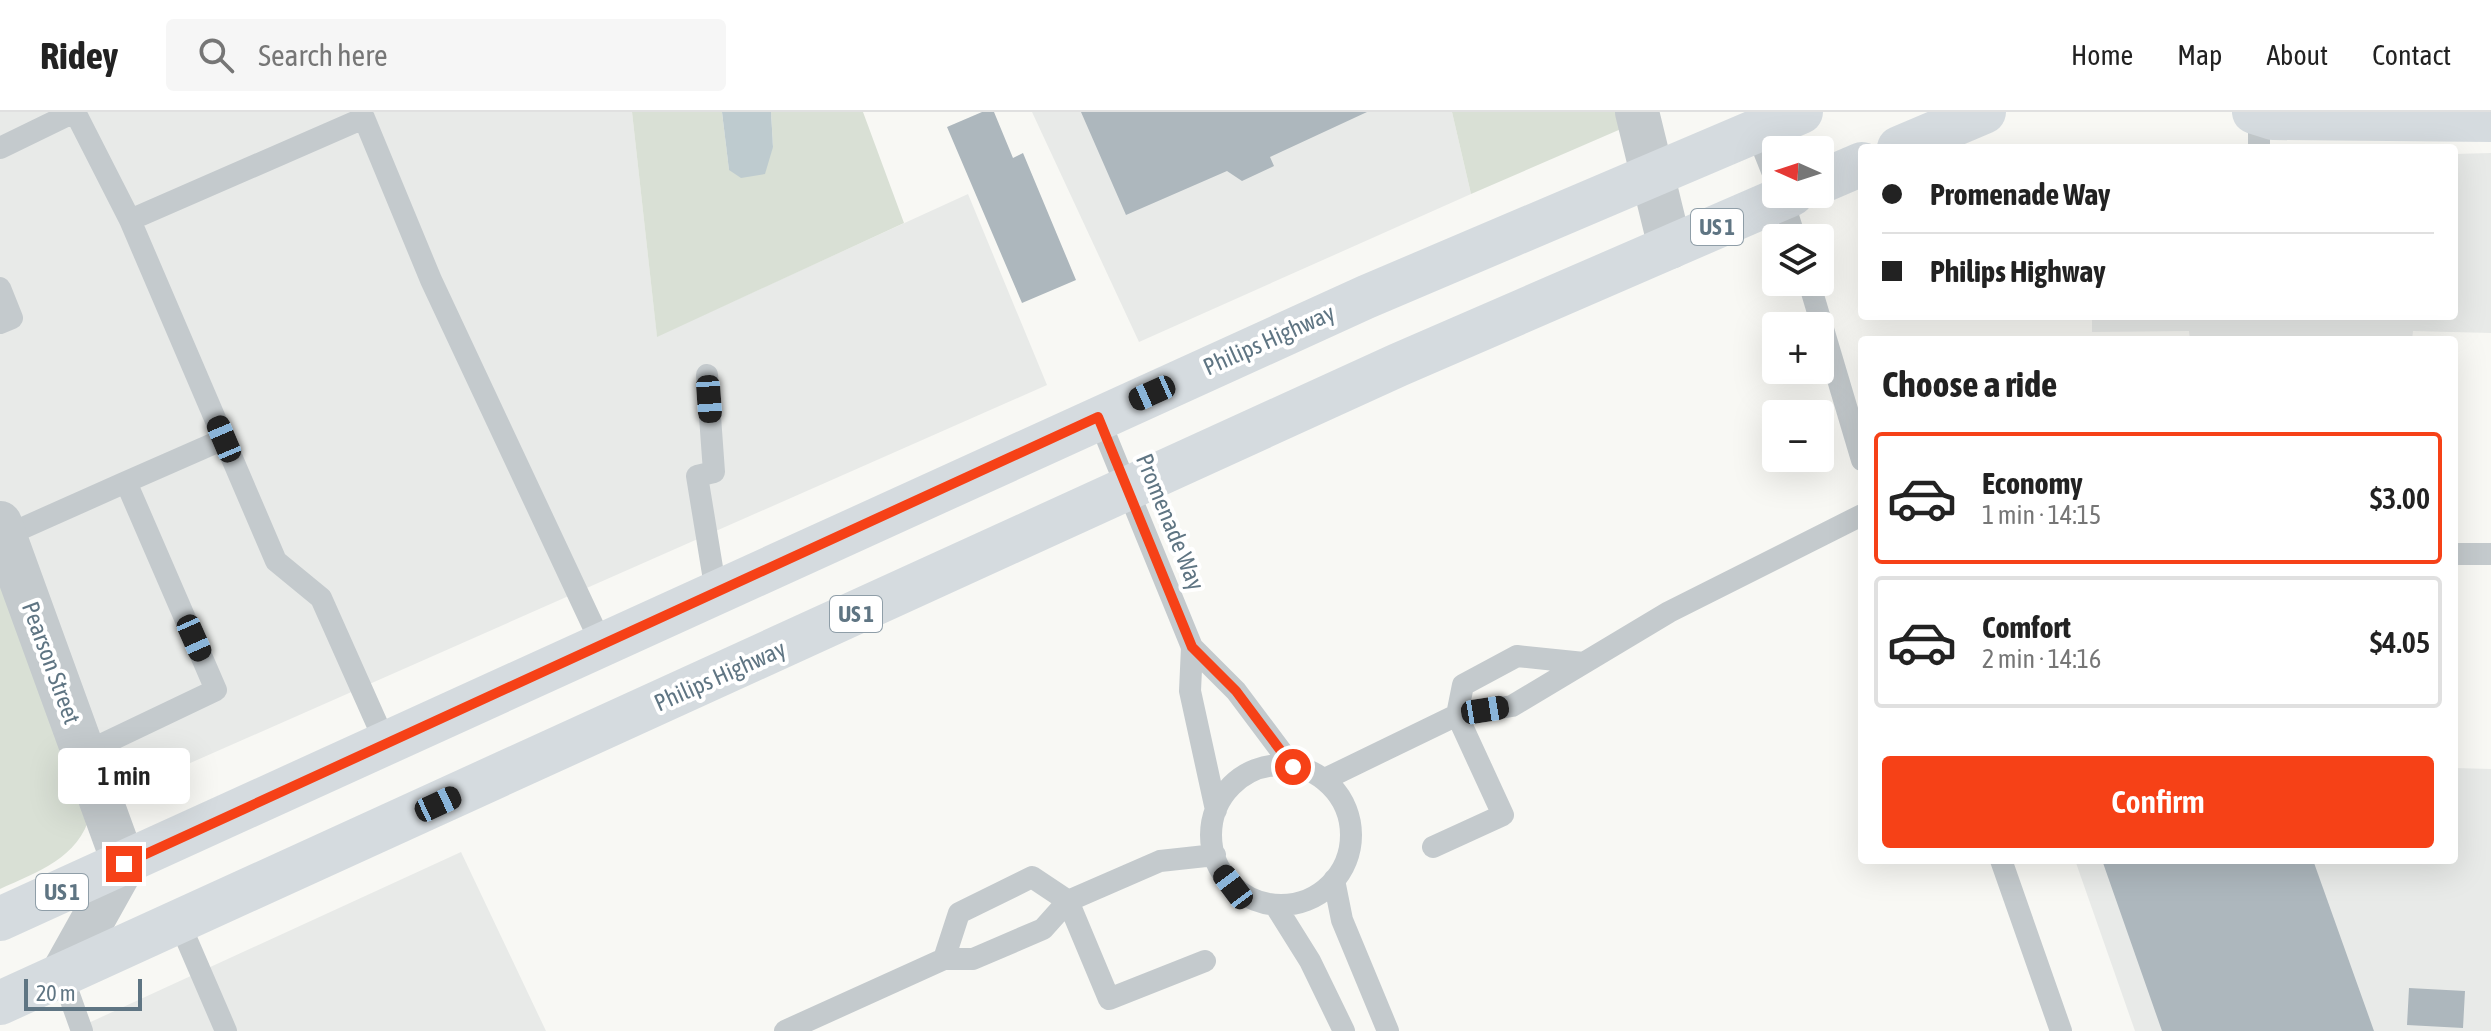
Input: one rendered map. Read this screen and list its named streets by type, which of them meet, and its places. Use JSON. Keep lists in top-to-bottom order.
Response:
{
  "streets": {
    "main road": ["US 1", "Philips Highway"],
    "street": ["Pearson Street"],
    "lane": ["Promenade Way"]
  },
  "crossings": [
    ["Philips Highway", "Promenade Way"],
    ["Philips Highway", "Pearson Street"]
  ],
  "scale_bar": "20 m",
  "north": "left",
  "page": {
    "header": "Ridey",
    "search": "Search here",
    "nav": [
      "Home",
      "Map",
      "About",
      "Contact"
    ],
    "map_buttons": ["+", "−"],
    "banner": ["Promenade Way", "Philips Highway"],
    "heading": "Choose a ride",
    "list": [
      {
        "name": "Economy",
        "note": "1 min · 14:15",
        "value": "$3.00"
      },
      {
        "name": "Comfort",
        "note": "2 min · 14:16",
        "value": "$4.05"
      }
    ],
    "buttons": "Confirm",
    "bubble": "1 min",
    "scale": "20 m"
  }
}
